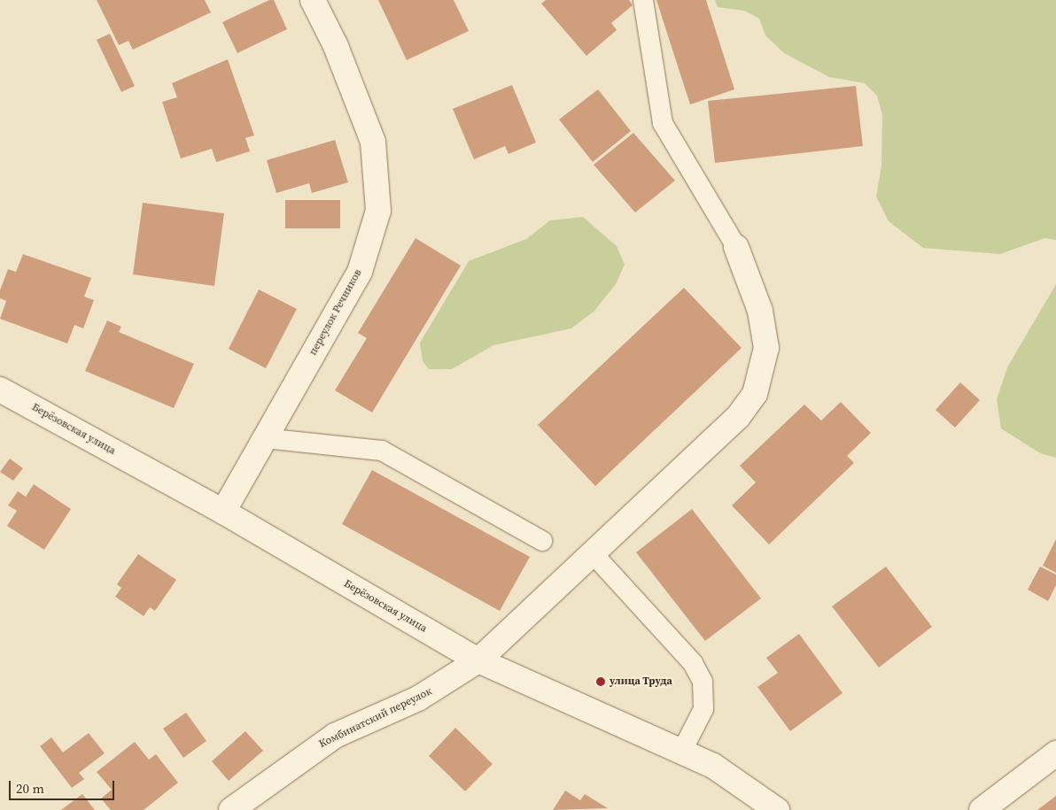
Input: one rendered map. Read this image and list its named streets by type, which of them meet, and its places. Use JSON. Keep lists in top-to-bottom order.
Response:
{
  "streets": {
    "street": ["переулок Речников", "Берёзовская улица", "Комбинатский переулок"]
  },
  "crossings": [
    ["переулок Речников", "Берёзовская улица"],
    ["Берёзовская улица", "Комбинатский переулок"]
  ],
  "places": ["улица Труда"],
  "scale_bar": "20 m"
}
